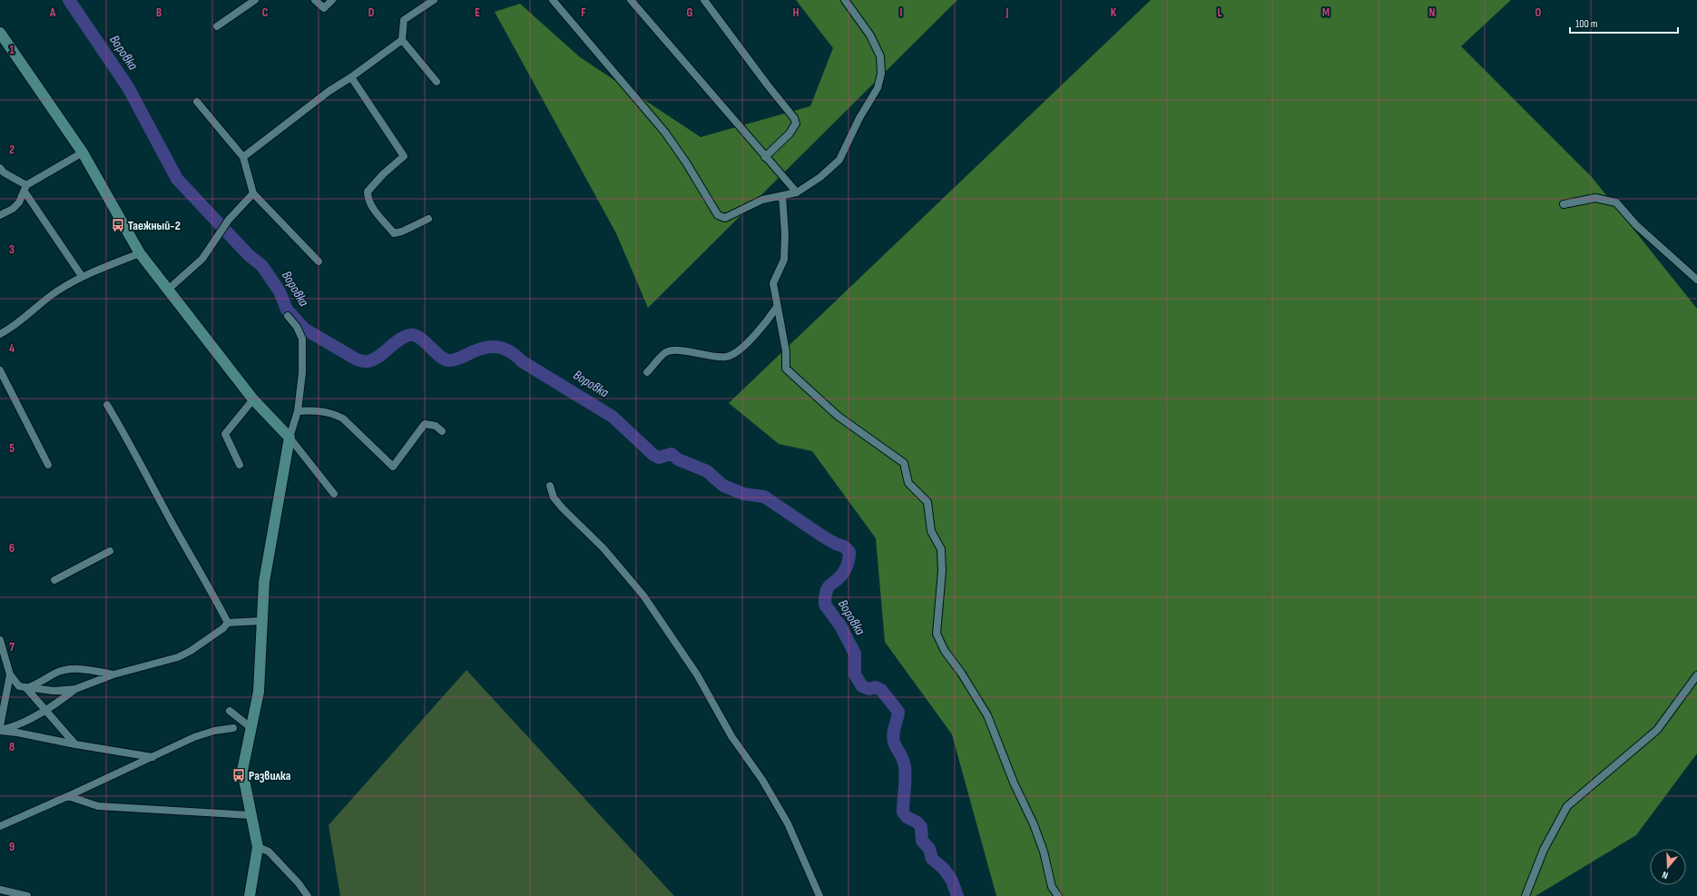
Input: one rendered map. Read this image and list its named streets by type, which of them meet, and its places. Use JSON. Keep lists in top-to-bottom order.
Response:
{
  "water": ["Воровка"],
  "places": {
    "bus stop": ["Таежный-2", "Развилка"]
  },
  "scale_bar": "100 m",
  "north": "bottom",
  "grid": {
    "columns": [
      "A",
      "B",
      "C",
      "D",
      "E",
      "F",
      "G",
      "H",
      "I",
      "J",
      "K",
      "L",
      "M",
      "N",
      "O"
    ],
    "rows": [
      "1",
      "2",
      "3",
      "4",
      "5",
      "6",
      "7",
      "8",
      "9"
    ]
  }
}
